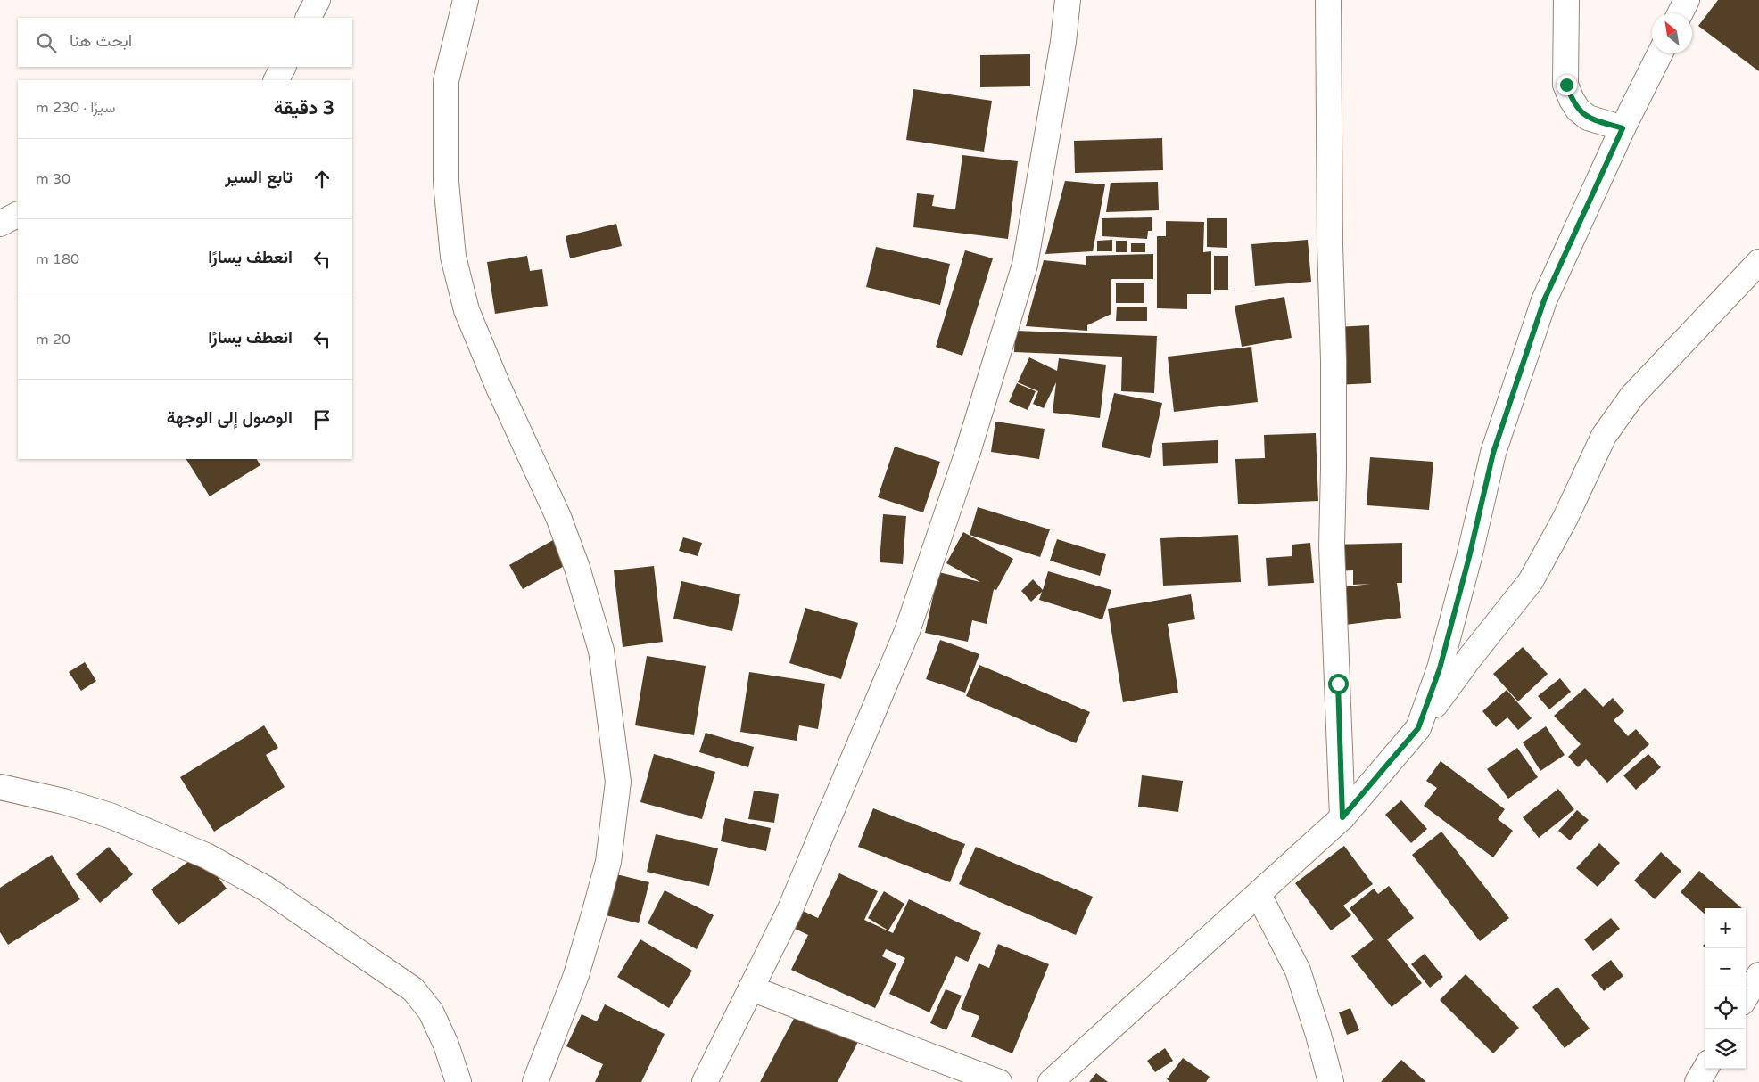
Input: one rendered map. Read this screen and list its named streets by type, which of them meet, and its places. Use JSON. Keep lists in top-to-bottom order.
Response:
{
  "north": "top left",
  "page": {
    "search": "ابحث هنا",
    "heading": ["3 دقيقة", "سيرًا · 230 m"],
    "list": [
      ["تابع السير", "30 m"],
      ["انعطف يسارًا", "180 m"],
      ["انعطف يسارًا", "20 m"],
      "الوصول إلى الوجهة"
    ],
    "map_buttons": ["+", "−"]
  }
}
